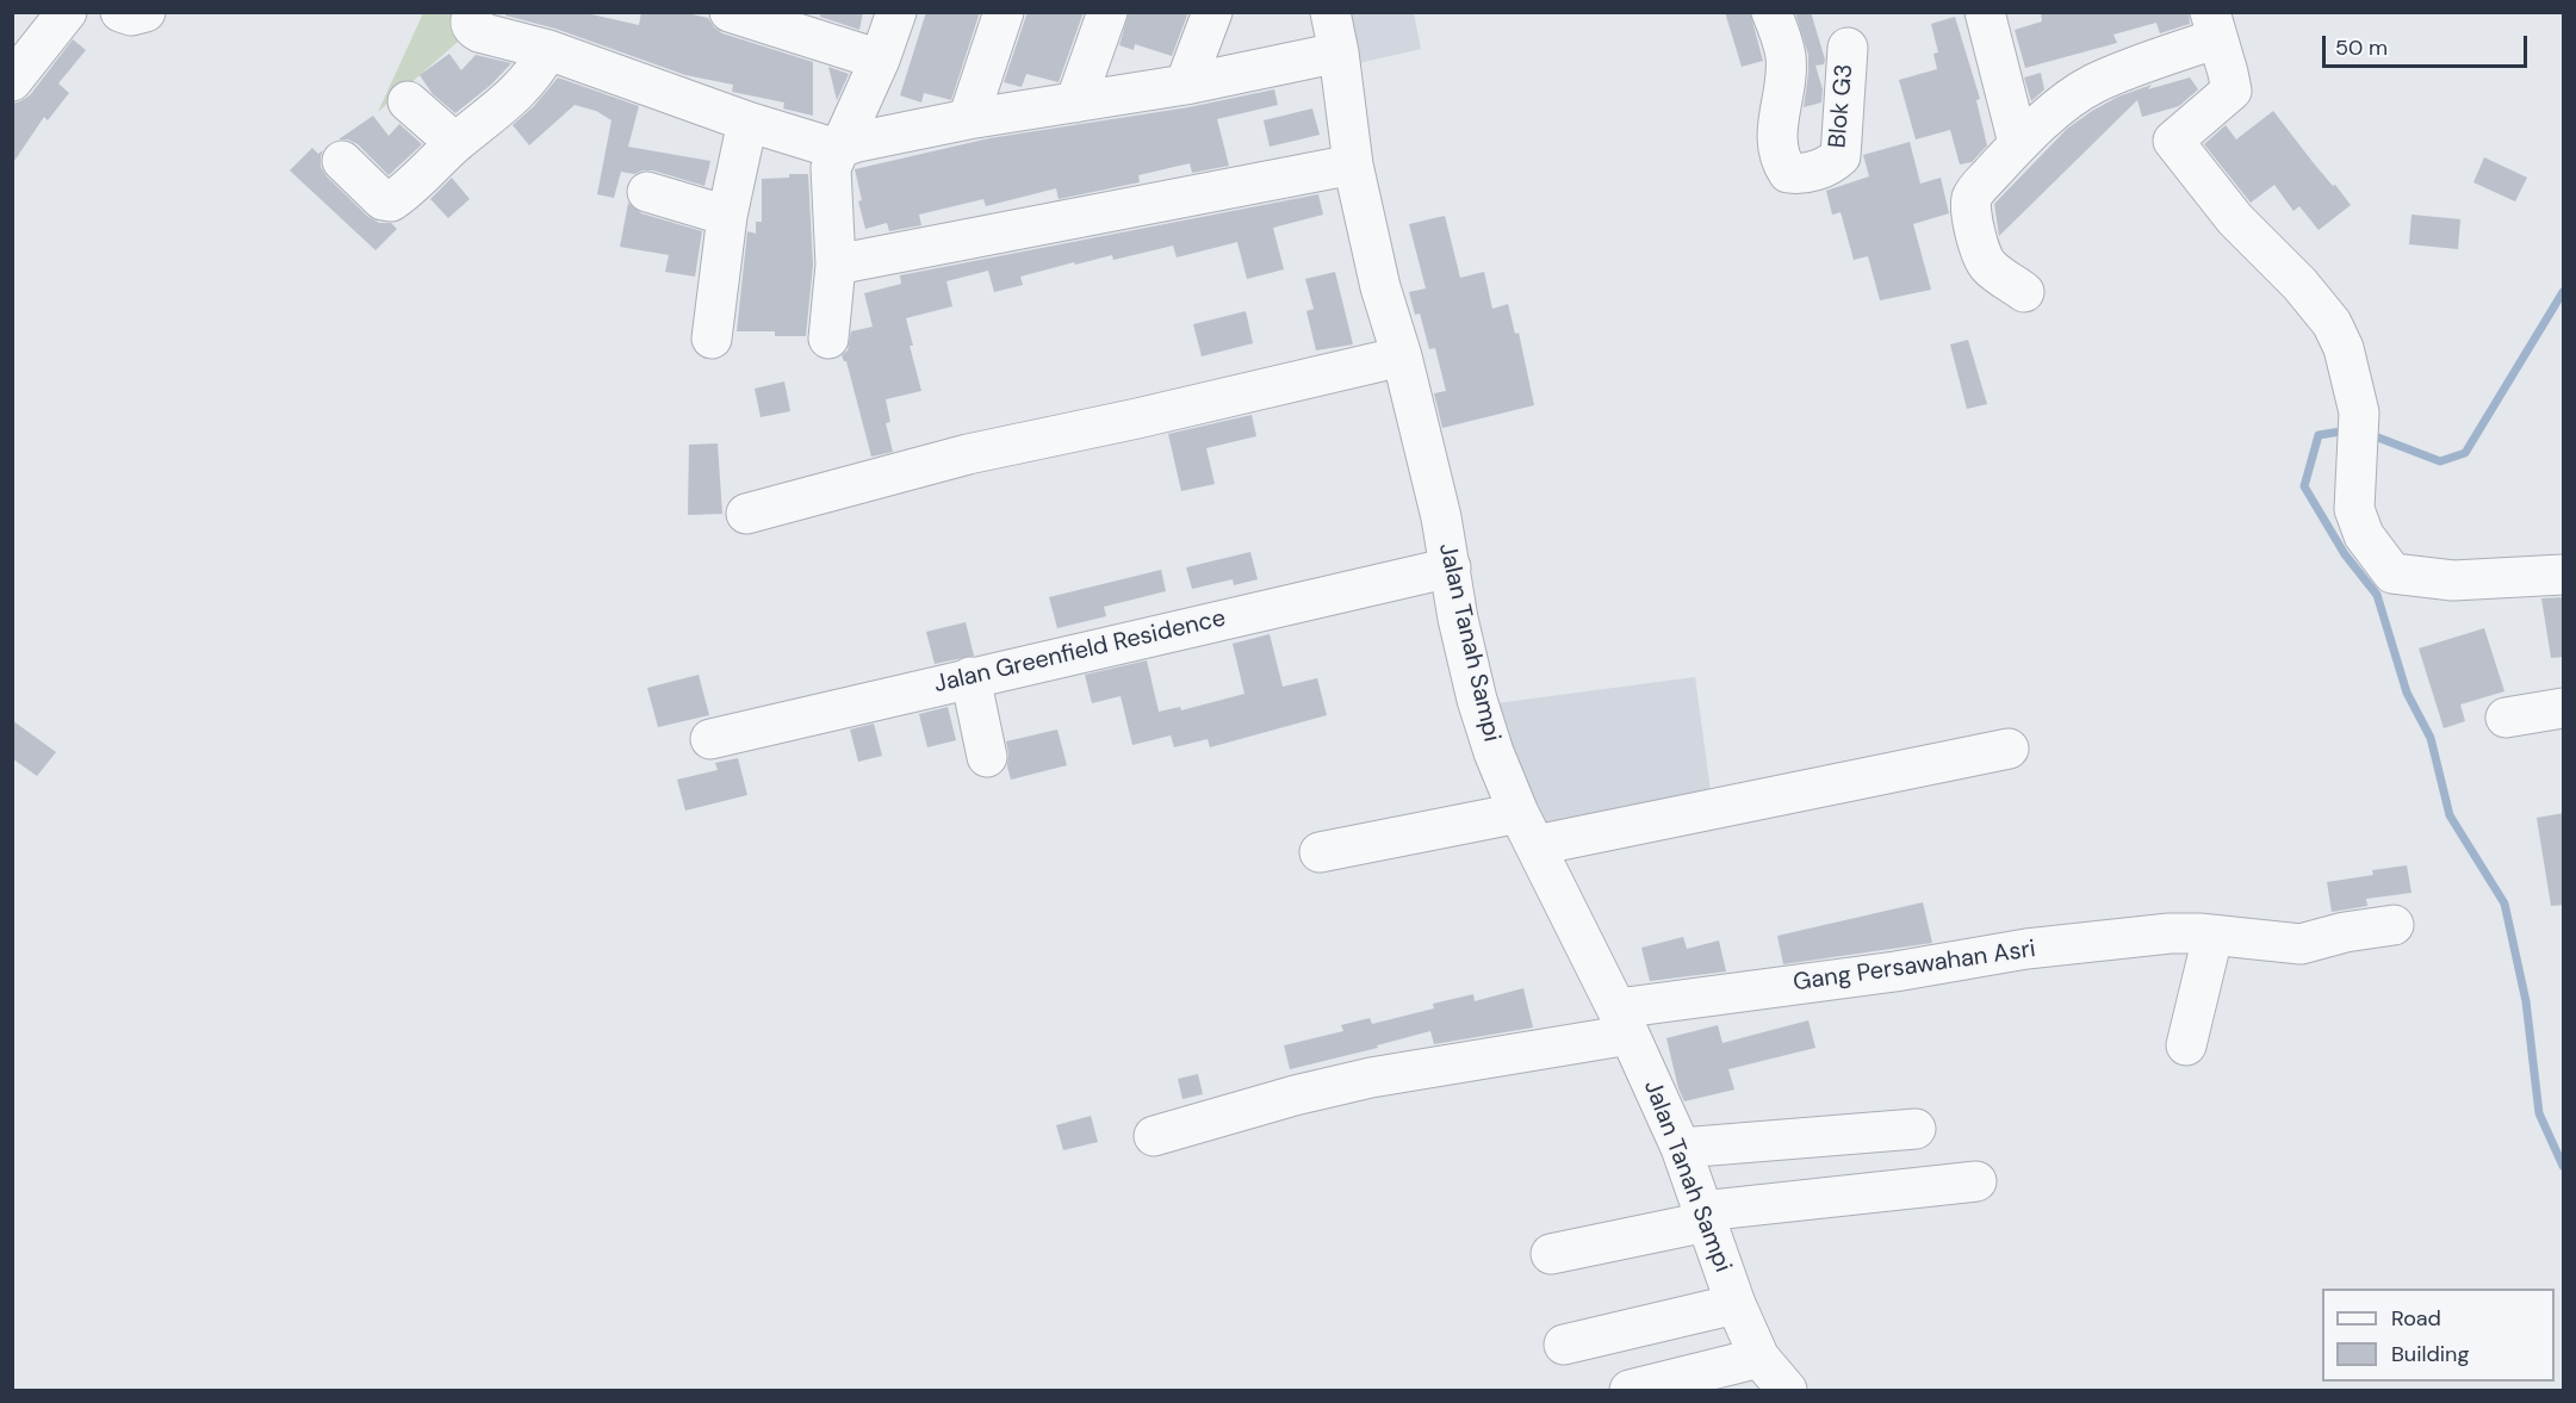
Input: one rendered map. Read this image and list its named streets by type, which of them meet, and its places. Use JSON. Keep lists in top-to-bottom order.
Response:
{
  "streets": {
    "street": [
      "Blok G3",
      "Jalan Tanah Sampi",
      "Jalan Greenfield Residence",
      "Gang Persawahan Asri"
    ]
  },
  "crossings": [
    ["Jalan Tanah Sampi", "Jalan Greenfield Residence"],
    ["Jalan Tanah Sampi", "Gang Persawahan Asri"]
  ],
  "legend": ["Road", "Building"],
  "scale_bar": "50 m"
}
